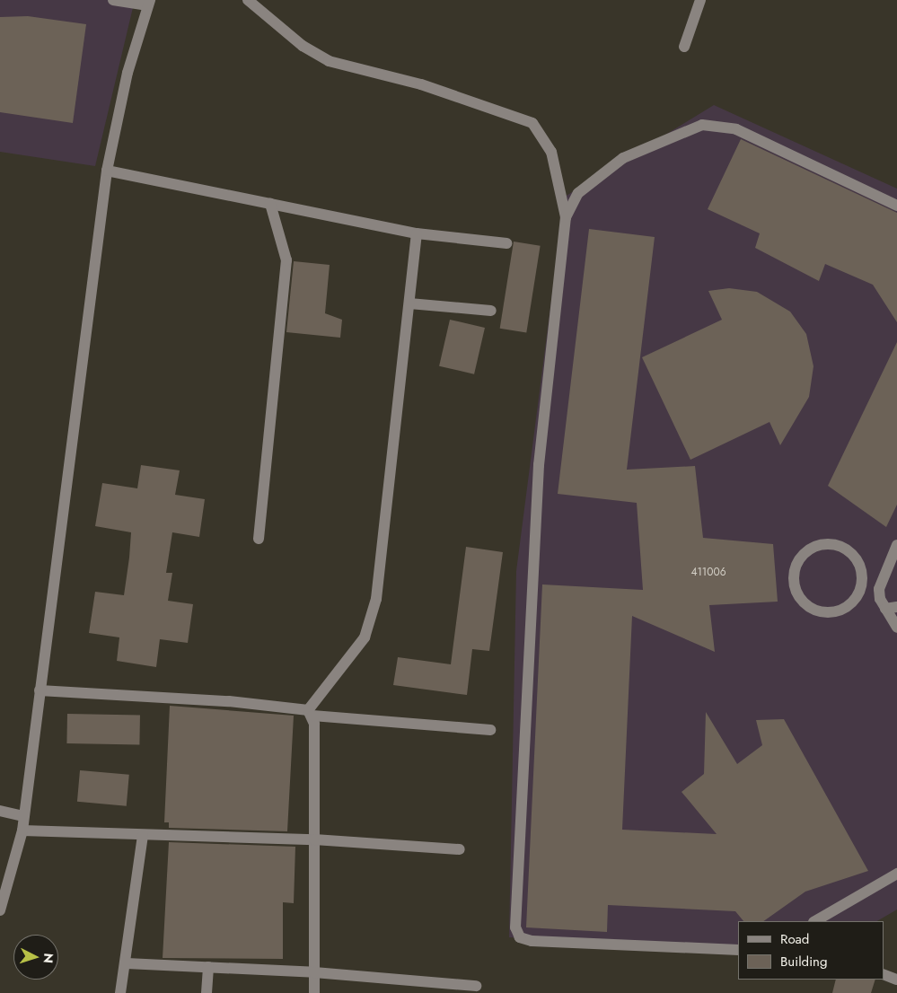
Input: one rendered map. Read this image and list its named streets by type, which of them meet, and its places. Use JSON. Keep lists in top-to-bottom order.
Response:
{
  "house_numbers": ["411006"],
  "legend": ["Road", "Building"],
  "north": "right"
}
